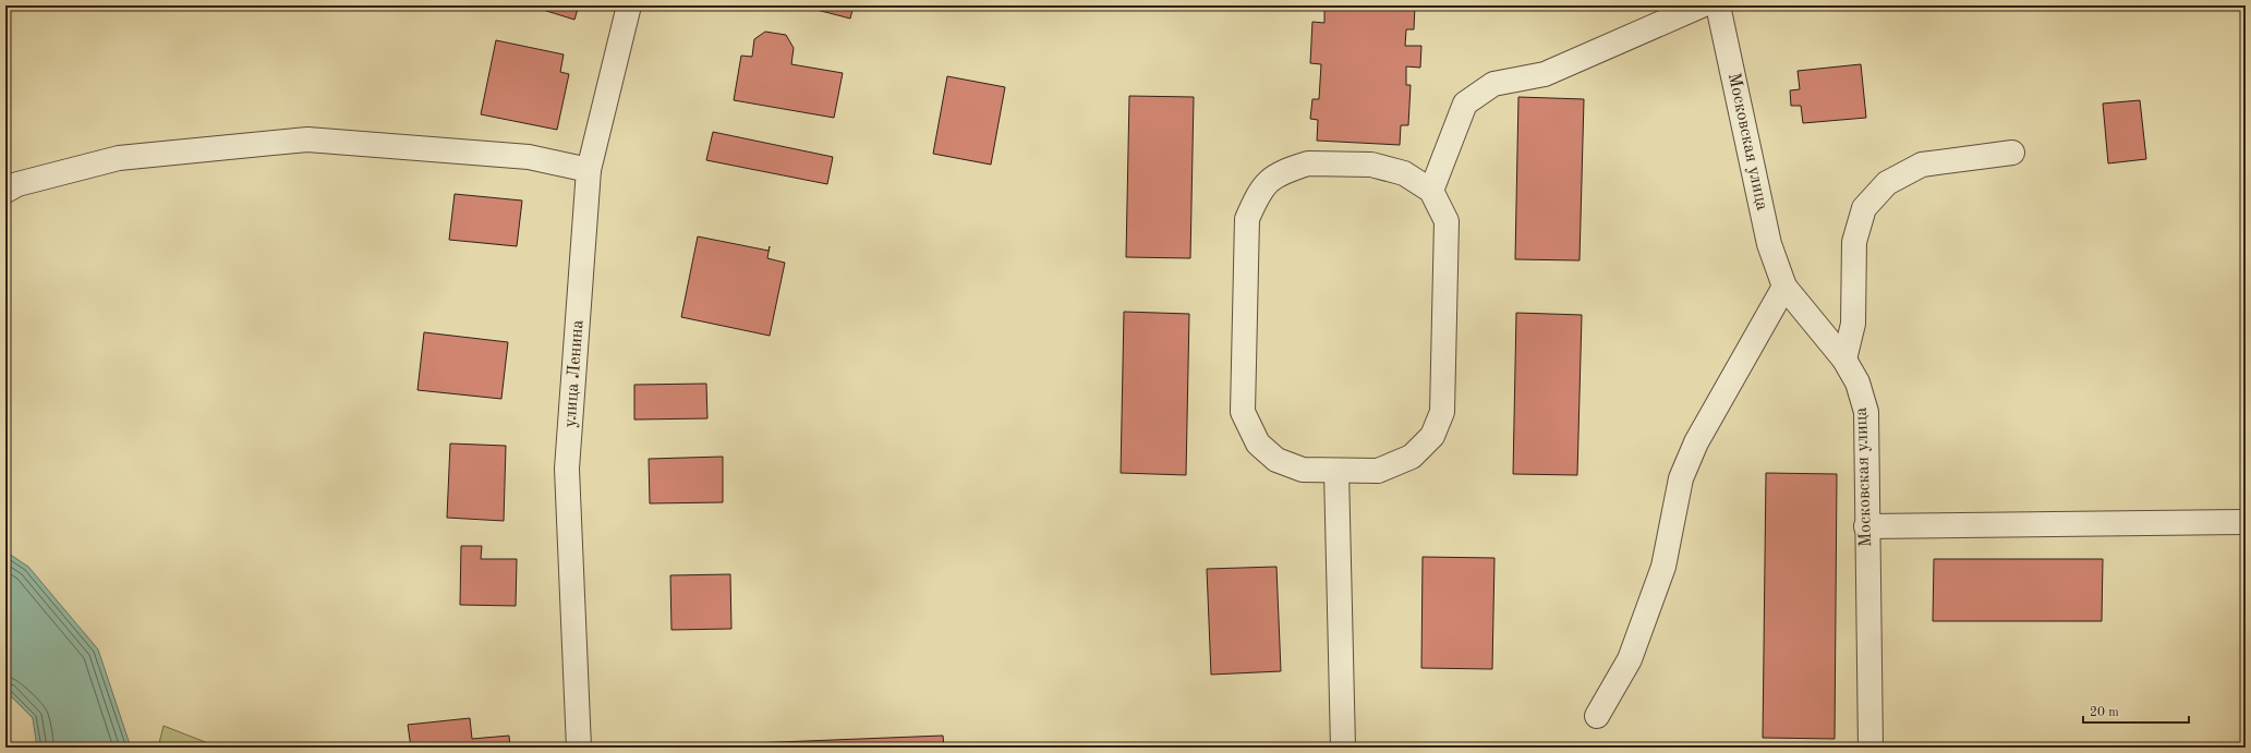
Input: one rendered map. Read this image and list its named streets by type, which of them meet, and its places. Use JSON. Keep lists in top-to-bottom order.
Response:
{
  "streets": {
    "street": ["Московская улица", "улица Ленина"]
  },
  "scale_bar": "20 m"
}
